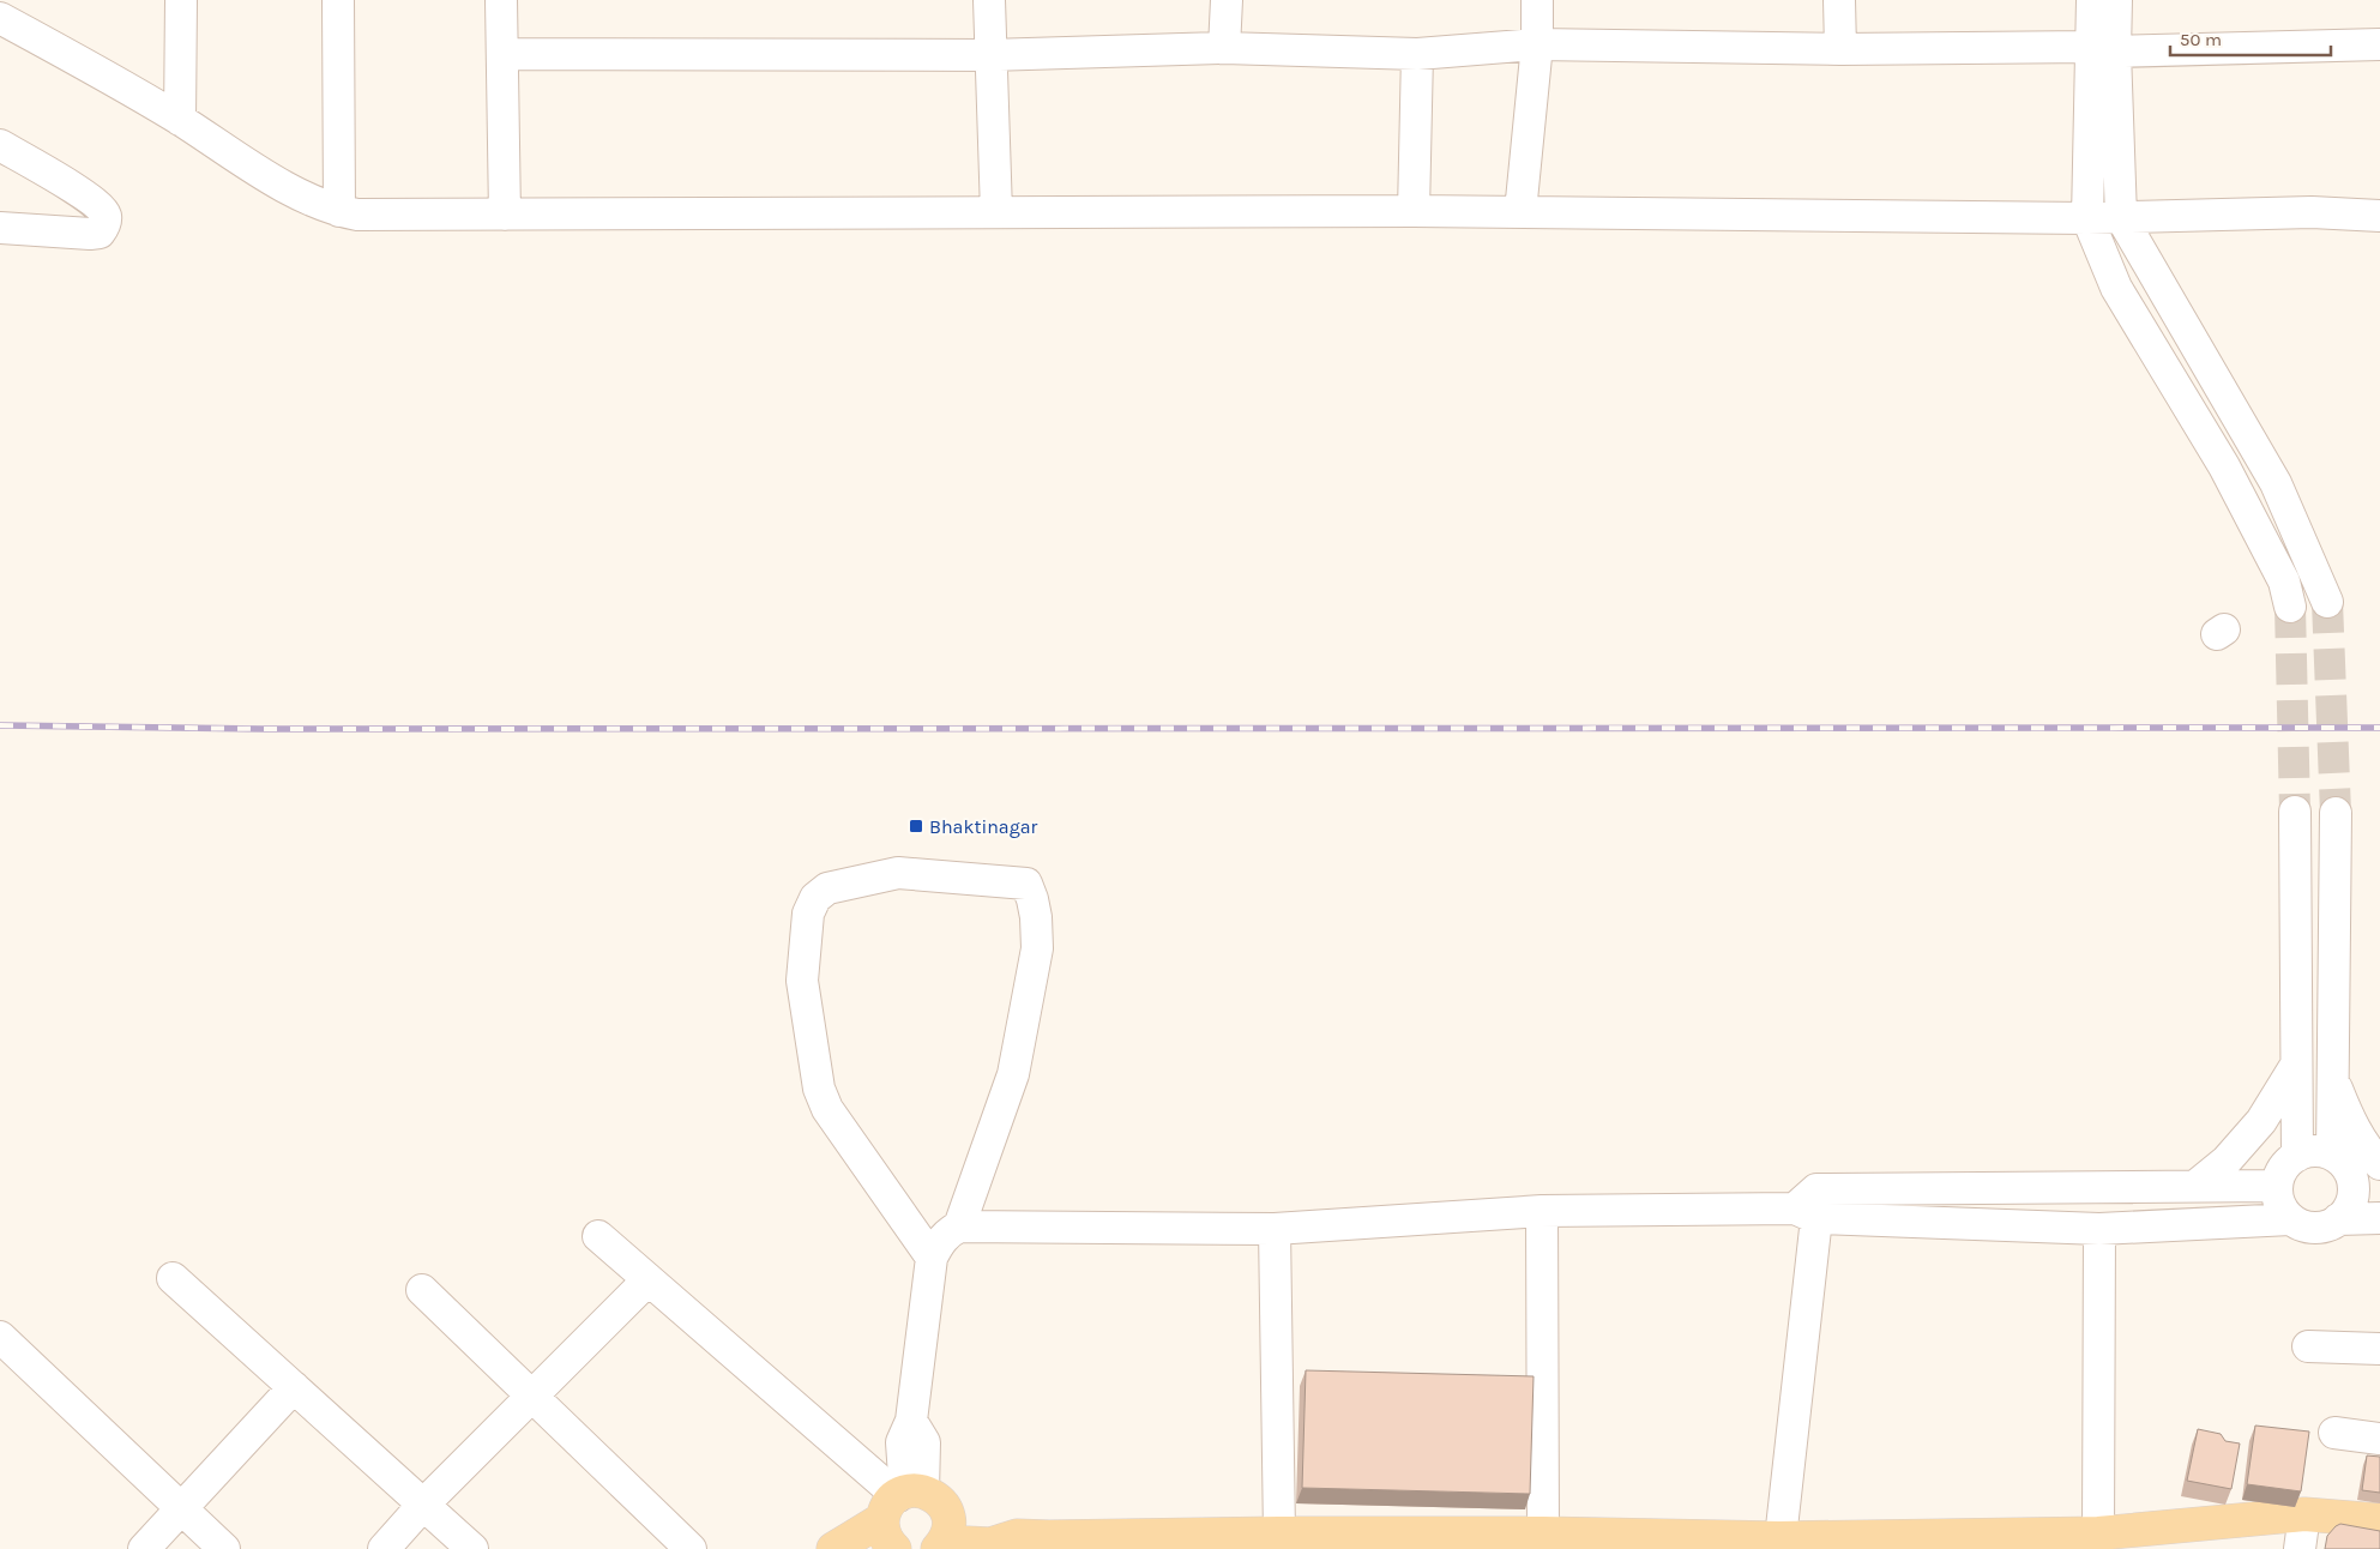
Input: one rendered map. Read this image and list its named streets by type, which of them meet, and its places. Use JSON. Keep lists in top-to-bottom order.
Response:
{
  "places": {
    "transit": ["Bhaktinagar"]
  },
  "scale_bar": "50 m"
}
